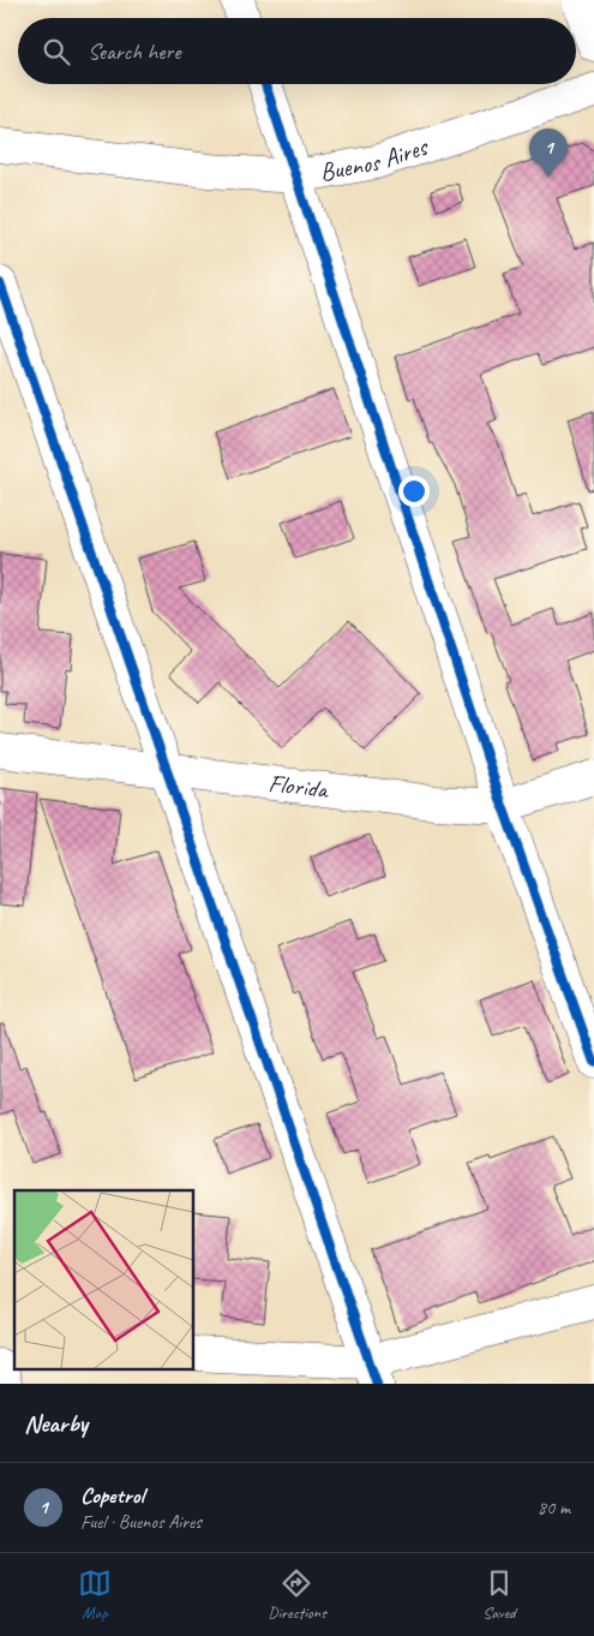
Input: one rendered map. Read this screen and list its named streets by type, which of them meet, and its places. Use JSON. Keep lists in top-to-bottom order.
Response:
{
  "streets": {
    "street": ["Buenos Aires", "Florida"]
  },
  "page": {
    "search": "Search here",
    "pins": "1",
    "heading": "Nearby",
    "list": [
      {
        "mark": "1",
        "name": "Copetrol",
        "note": "Fuel · Buenos Aires",
        "value": "80 m"
      }
    ],
    "nav": ["Map", "Directions", "Saved"]
  }
}
